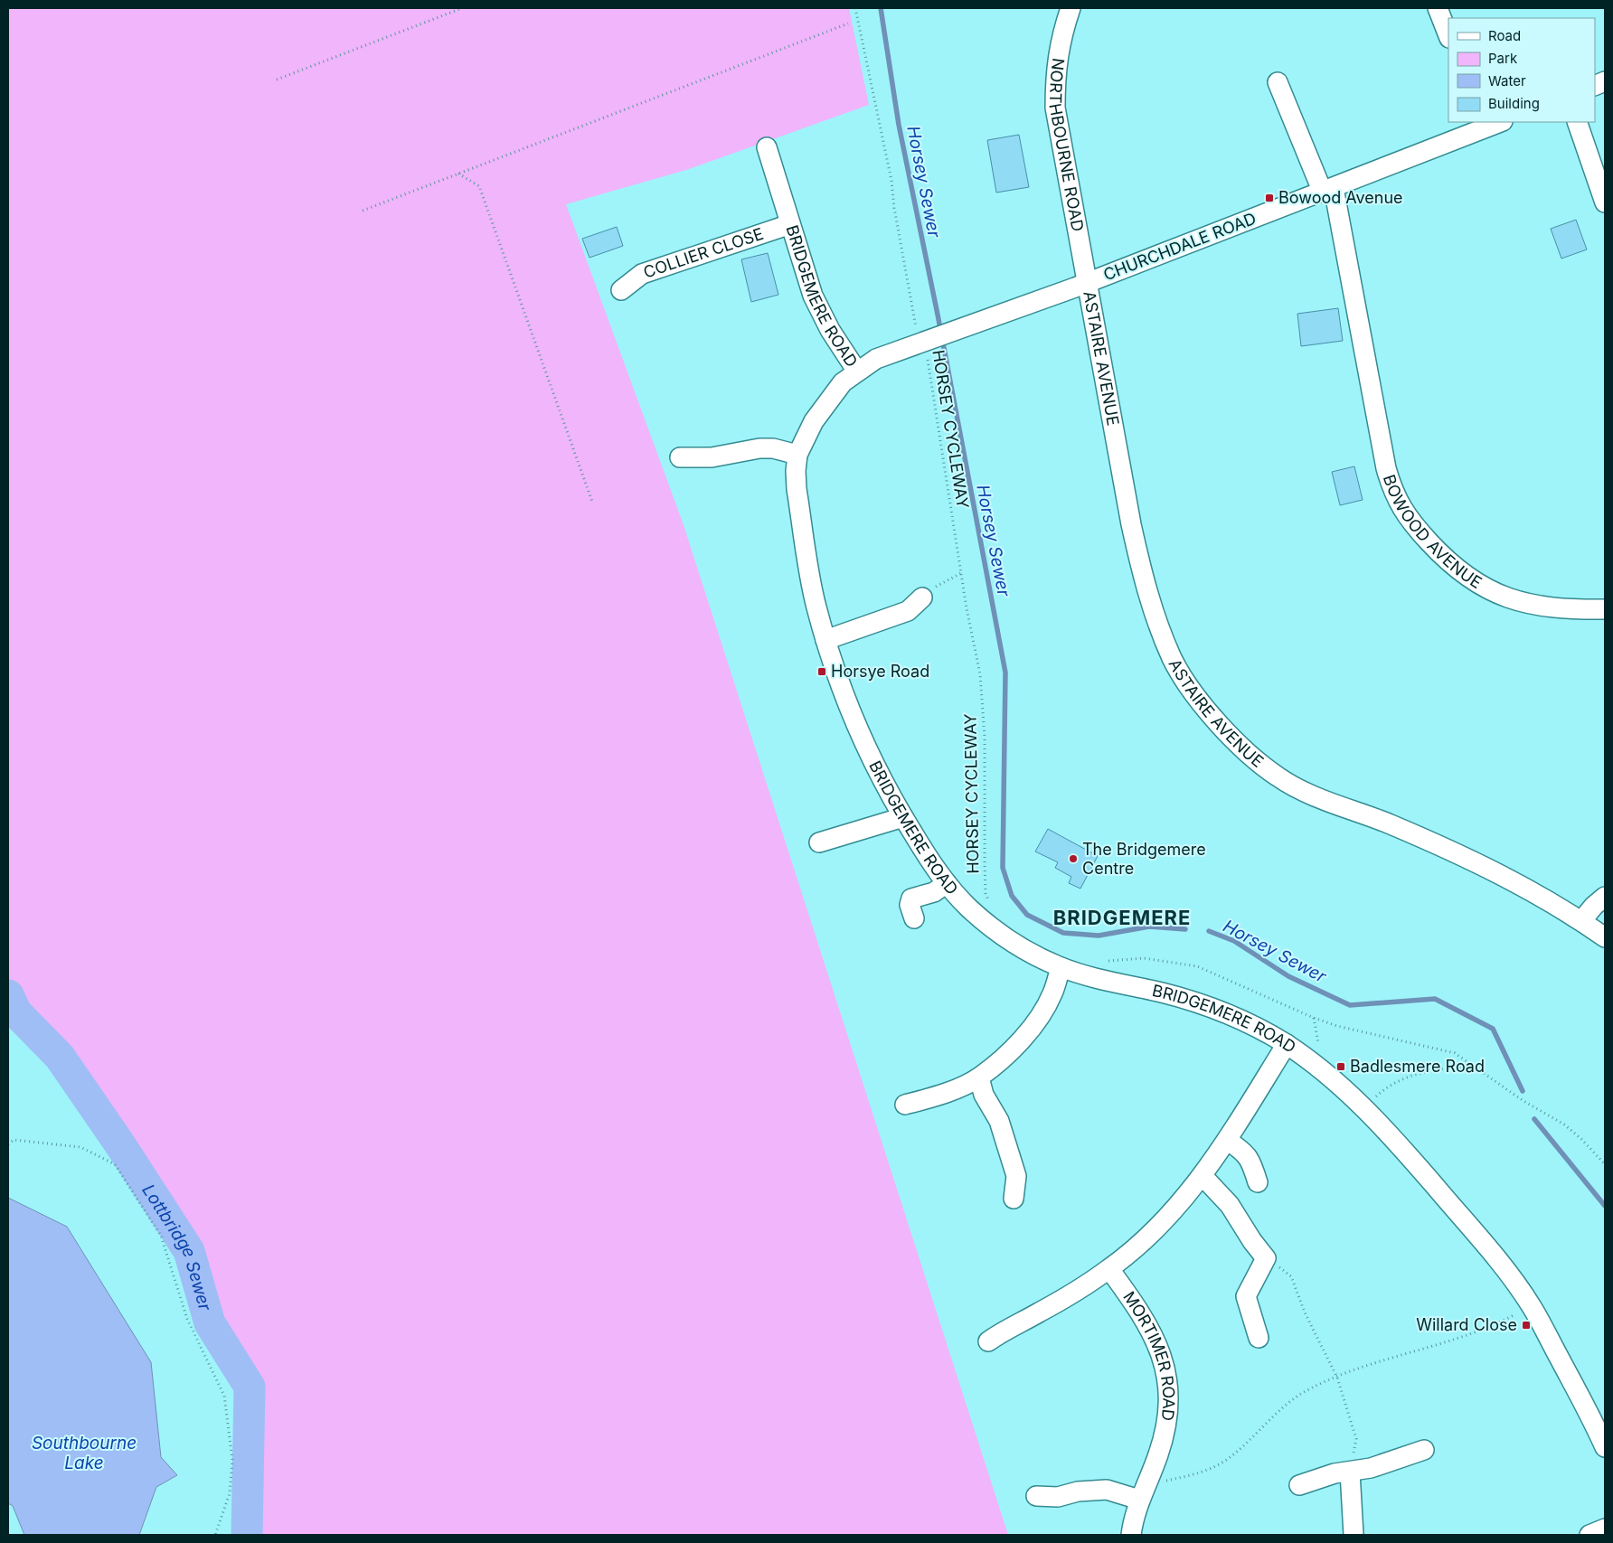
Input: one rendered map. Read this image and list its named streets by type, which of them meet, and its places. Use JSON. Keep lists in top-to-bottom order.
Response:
{
  "streets": {
    "street": [
      "NORTHBOURNE ROAD",
      "CHURCHDALE ROAD",
      "COLLIER CLOSE",
      "BRIDGEMERE ROAD",
      "ASTAIRE AVENUE",
      "BOWOOD AVENUE",
      "MORTIMER ROAD"
    ],
    "path": ["HORSEY CYCLEWAY"]
  },
  "crossings": [
    ["NORTHBOURNE ROAD", "CHURCHDALE ROAD"],
    ["NORTHBOURNE ROAD", "ASTAIRE AVENUE"],
    ["CHURCHDALE ROAD", "BRIDGEMERE ROAD"],
    ["CHURCHDALE ROAD", "ASTAIRE AVENUE"],
    ["CHURCHDALE ROAD", "HORSEY CYCLEWAY"],
    ["CHURCHDALE ROAD", "BOWOOD AVENUE"],
    ["COLLIER CLOSE", "BRIDGEMERE ROAD"]
  ],
  "districts": ["BRIDGEMERE"],
  "water": ["Horsey Sewer", "Lottbridge Sewer", "Southbourne Lake"],
  "places": {
    "transit": [
      "Bowood Avenue",
      "Horsye Road",
      "Badlesmere Road",
      "Willard Close"
    ],
    "other": ["The Bridgemere Centre"]
  },
  "legend": [
    "Road",
    "Park",
    "Water",
    "Building"
  ]
}
